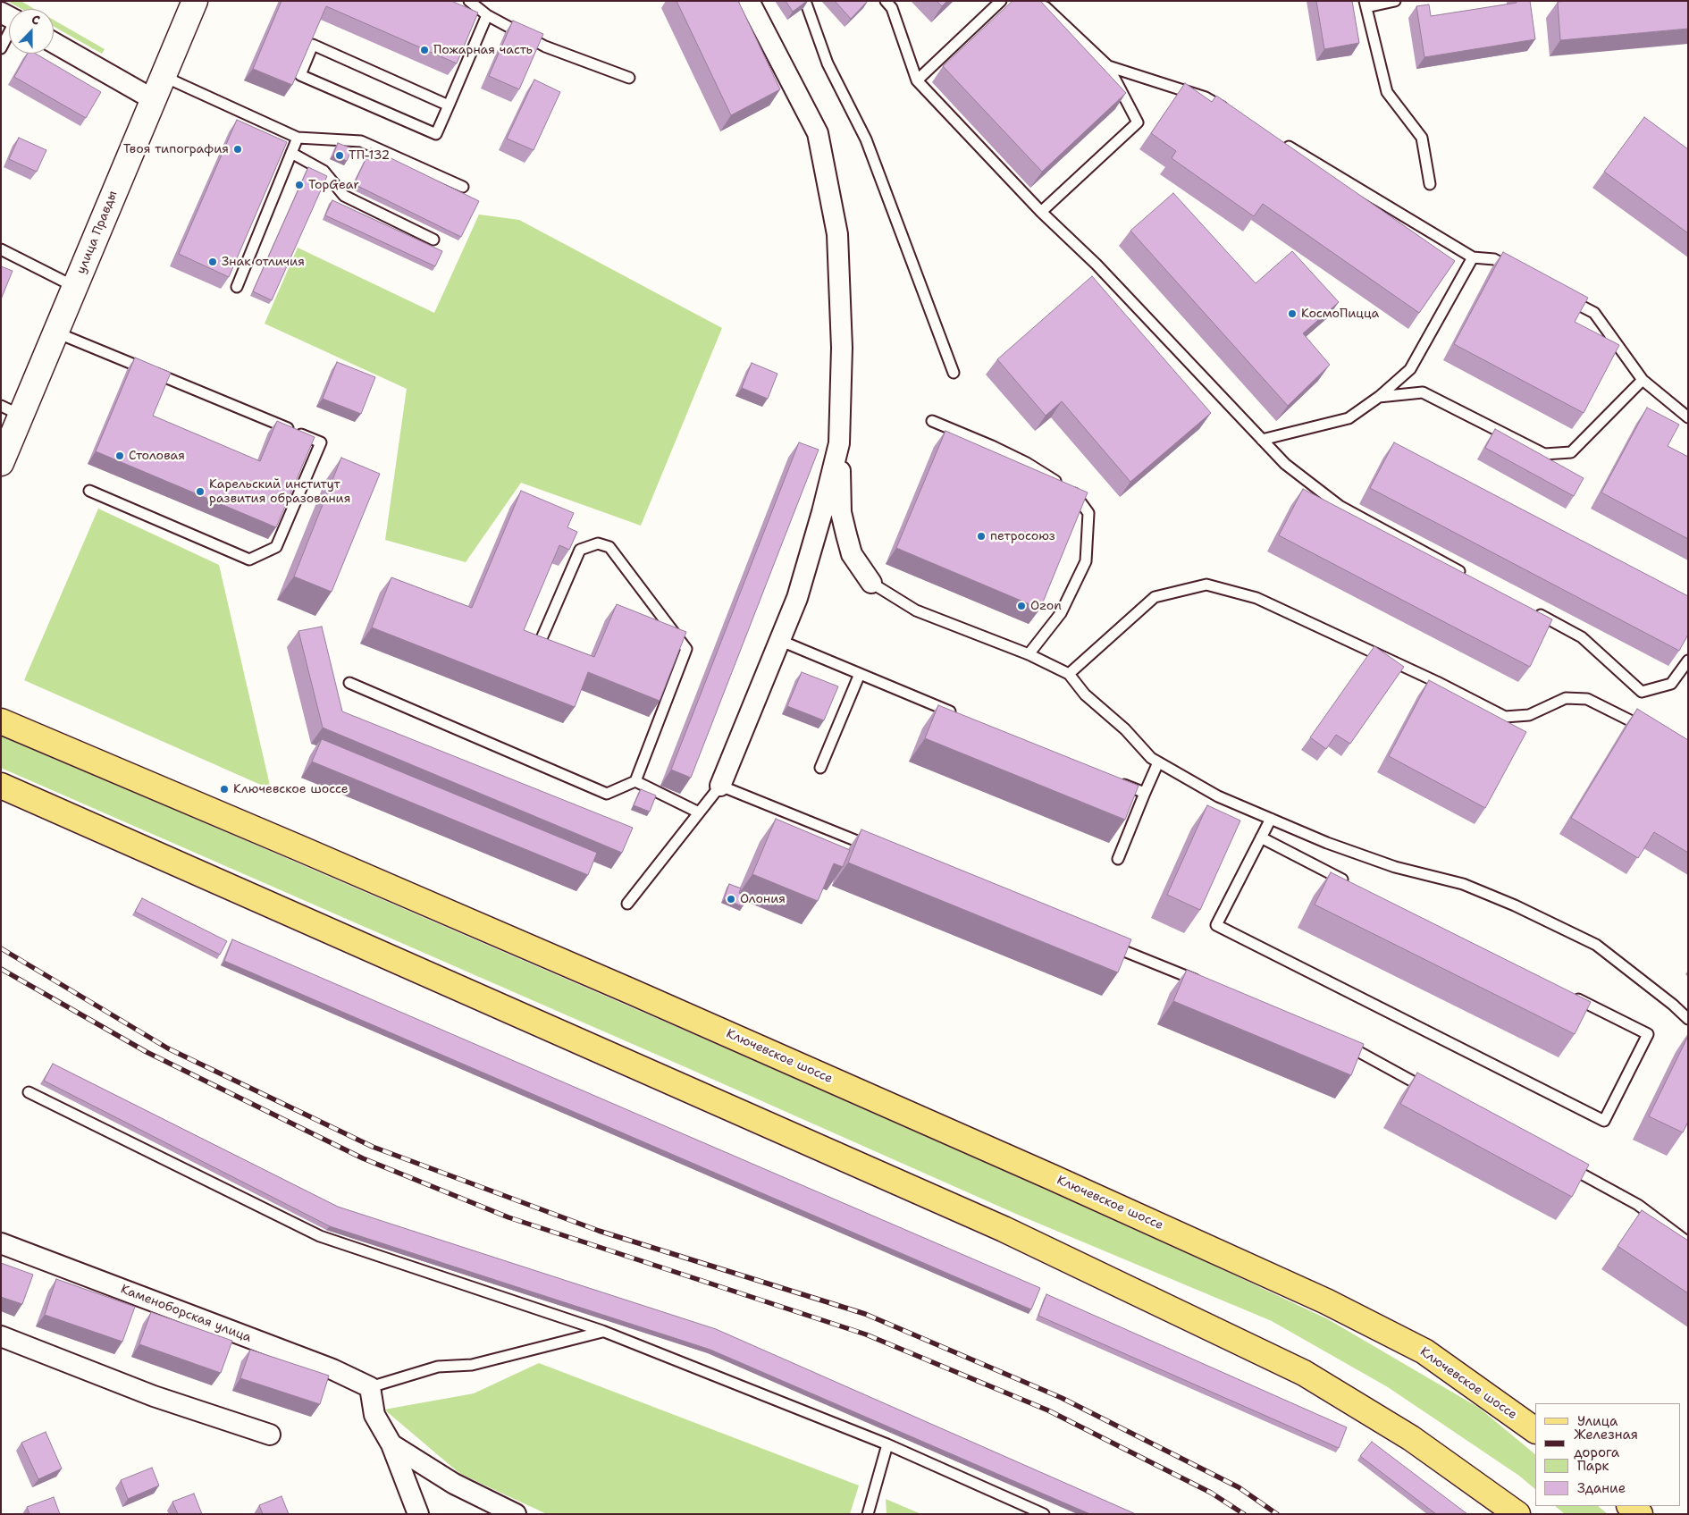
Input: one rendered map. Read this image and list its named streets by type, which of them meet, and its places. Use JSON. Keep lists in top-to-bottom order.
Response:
{
  "streets": {
    "main road": ["улица Правды", "Ключевское шоссе"],
    "street": ["Каменоборская улица"]
  },
  "places": [
    "Пожарная часть",
    "Твоя типография",
    "ТП-132",
    "TopGear",
    "Знак отличия",
    "КосмоПицца",
    "Столовая",
    "Карельский институт развития образования",
    "петросоюз",
    "Ozon",
    "Ключевское шоссе",
    "Олония"
  ],
  "legend": [
    "Улица",
    "Железная дорога",
    "Парк",
    "Здание"
  ],
  "north": "top"
}
